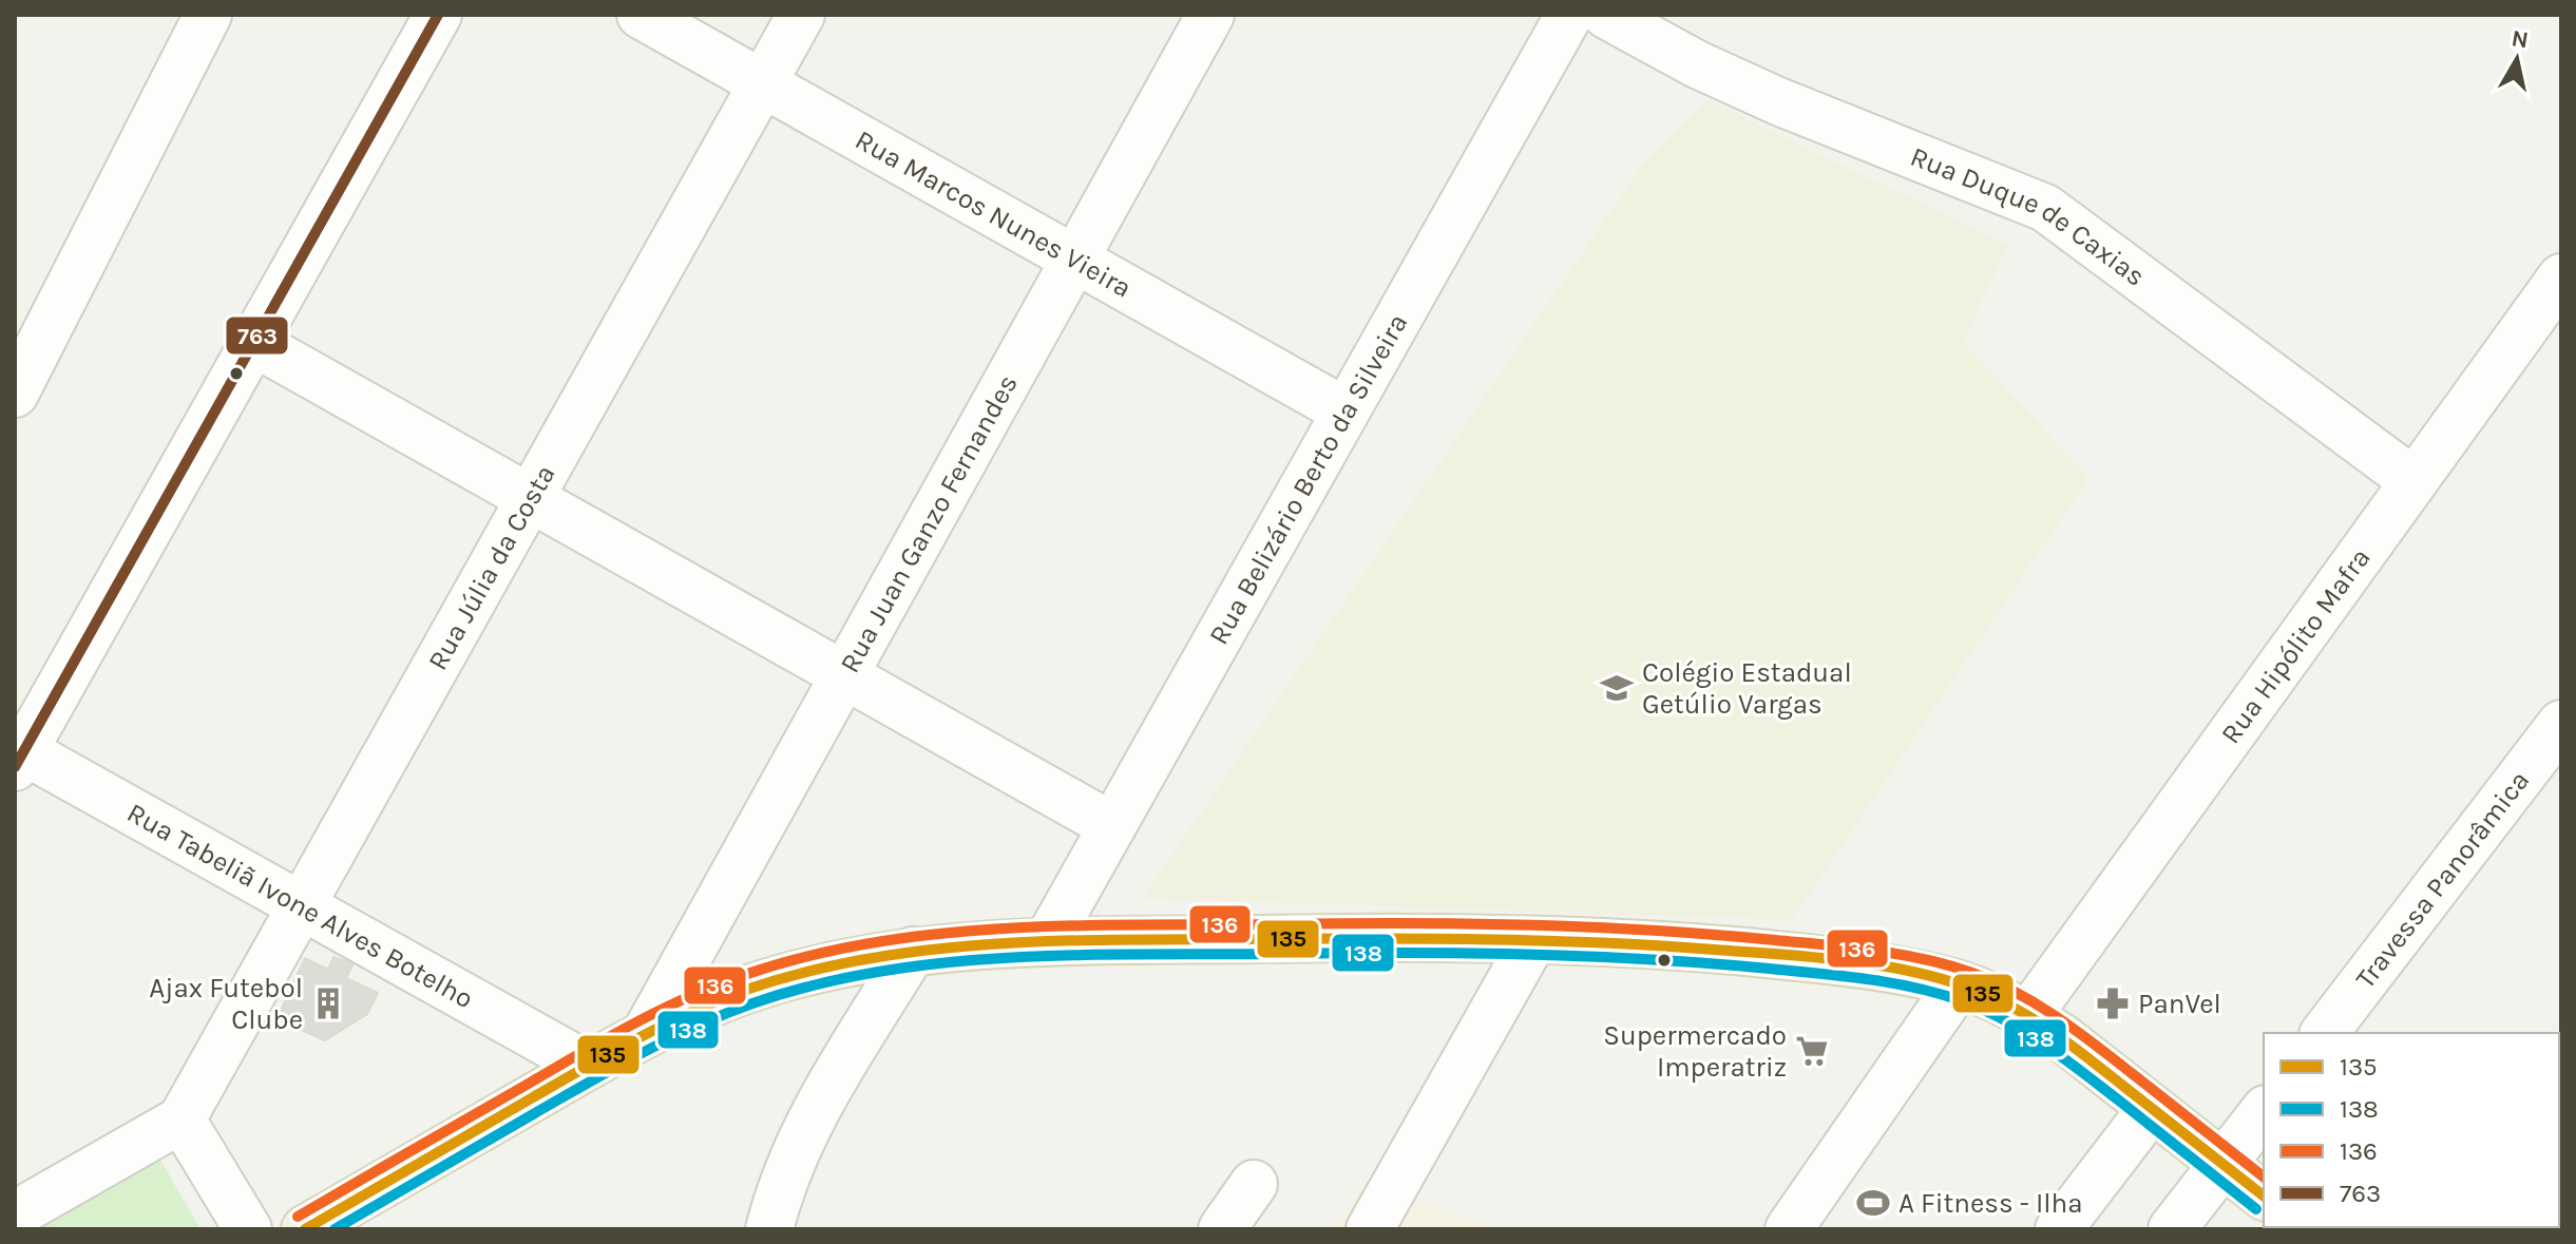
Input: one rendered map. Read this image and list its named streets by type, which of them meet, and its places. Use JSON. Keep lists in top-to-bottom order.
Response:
{
  "streets": {
    "street": [
      "Rua Marcos Nunes Vieira",
      "Rua Duque de Caxias",
      "Rua Belizário Berto da Silveira",
      "Rua Juan Ganzo Fernandes",
      "Rua Júlia da Costa",
      "Rua Hipólito Mafra",
      "Travessa Panorâmica",
      "Rua Tabeliã Ivone Alves Botelho"
    ]
  },
  "crossings": [
    ["Rua Marcos Nunes Vieira", "Rua Belizário Berto da Silveira"],
    ["Rua Marcos Nunes Vieira", "Rua Juan Ganzo Fernandes"],
    ["Rua Marcos Nunes Vieira", "Rua Júlia da Costa"],
    ["Rua Duque de Caxias", "Rua Hipólito Mafra"],
    ["Rua Júlia da Costa", "Rua Tabeliã Ivone Alves Botelho"]
  ],
  "places": {
    "school or university": ["Colégio Estadual Getúlio Vargas"],
    "building": ["Ajax Futebol Clube"],
    "pharmacy": ["PanVel"],
    "supermarket": ["Supermercado Imperatriz"],
    "sports": ["A Fitness - Ilha"]
  },
  "lines": [
    "transit line 763",
    "transit line 136",
    "transit line 135",
    "transit line 138"
  ],
  "legend": [
    "135",
    "138",
    "136",
    "763"
  ],
  "north": "top"
}
